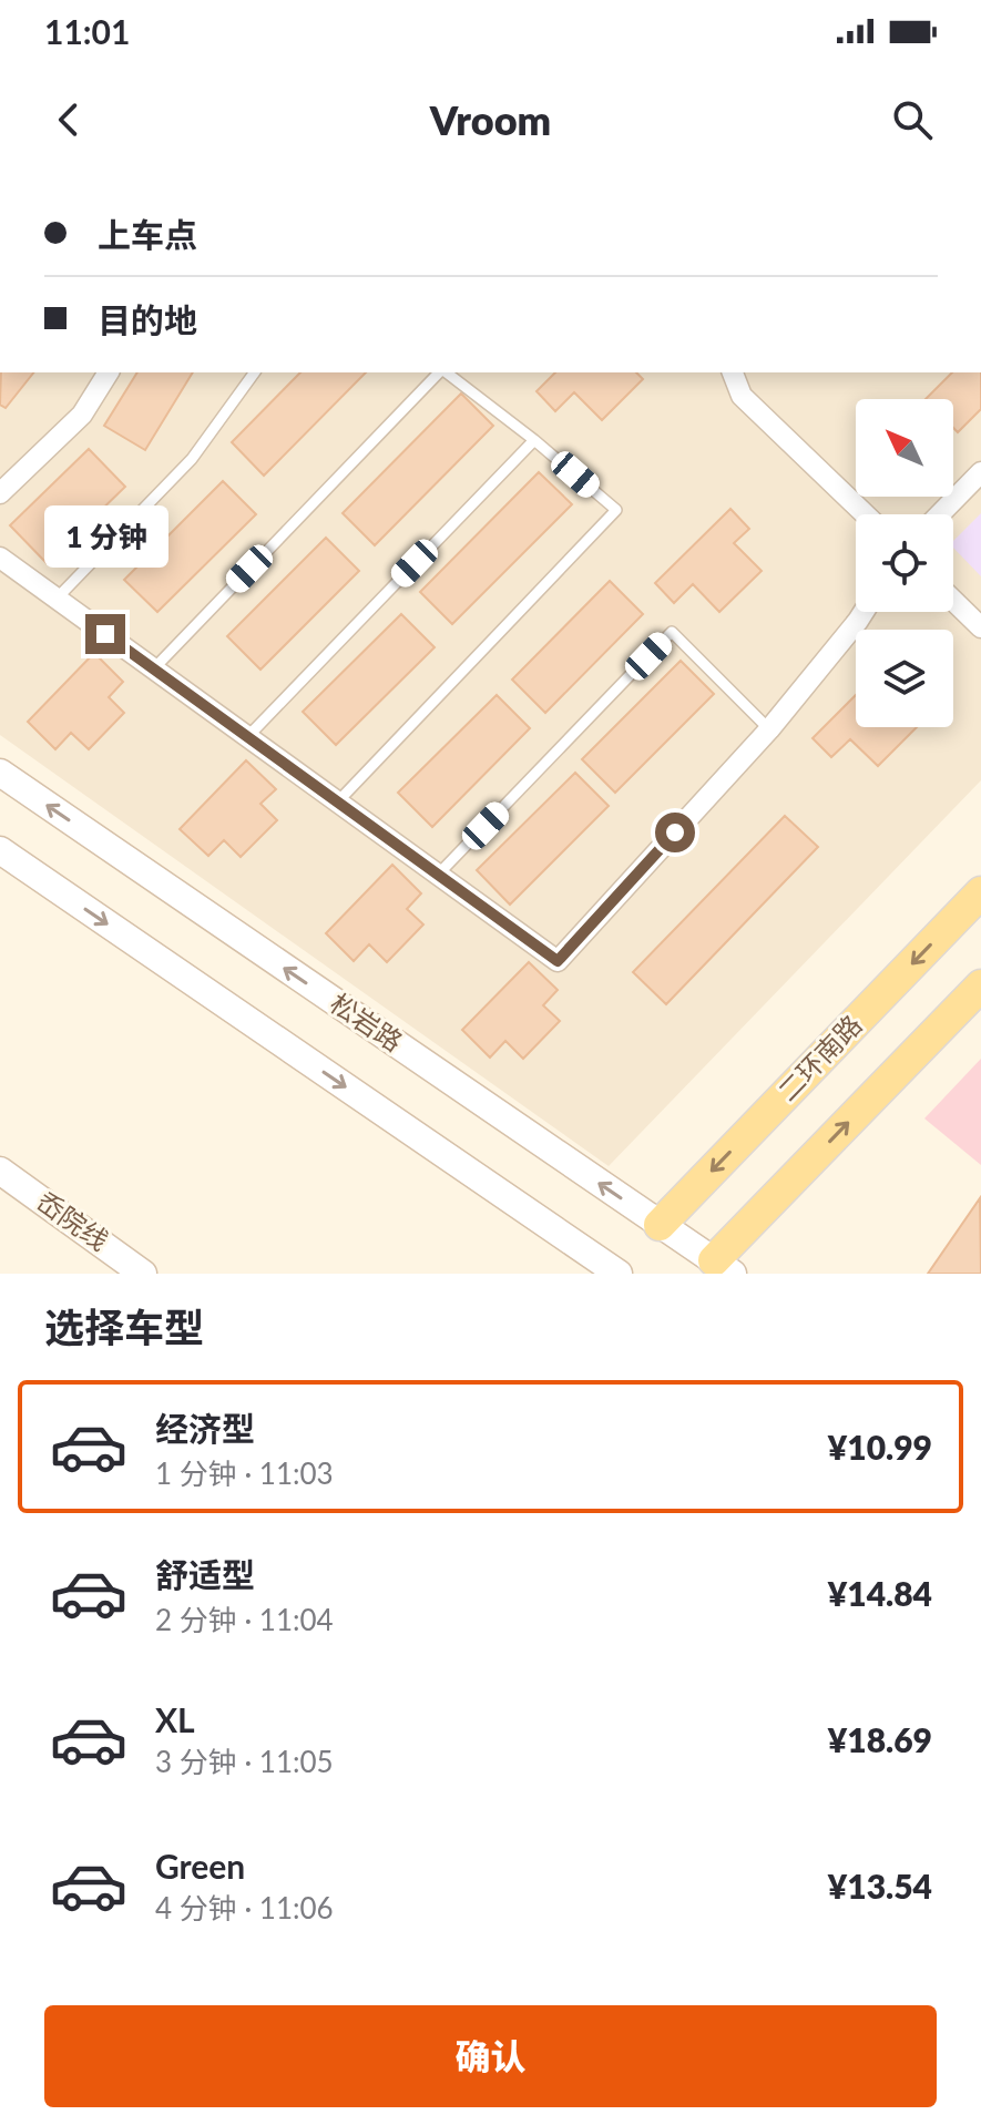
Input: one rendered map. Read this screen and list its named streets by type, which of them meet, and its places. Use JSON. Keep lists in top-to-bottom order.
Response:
{
  "streets": {
    "main road": ["松岩路", "二环南路", "岙院线"]
  },
  "crossings": [
    ["松岩路", "二环南路"]
  ],
  "north": "top left",
  "page": {
    "status": "11:01",
    "header": "Vroom",
    "banner": ["上车点", "目的地"],
    "bubble": "1 分钟",
    "heading": "选择车型",
    "list": [
      {
        "name": "经济型",
        "note": "1 分钟 · 11:03",
        "value": "¥10.99"
      },
      {
        "name": "舒适型",
        "note": "2 分钟 · 11:04",
        "value": "¥14.84"
      },
      {
        "name": "XL",
        "note": "3 分钟 · 11:05",
        "value": "¥18.69"
      },
      {
        "name": "Green",
        "note": "4 分钟 · 11:06",
        "value": "¥13.54"
      }
    ],
    "buttons": "确认"
  }
}
